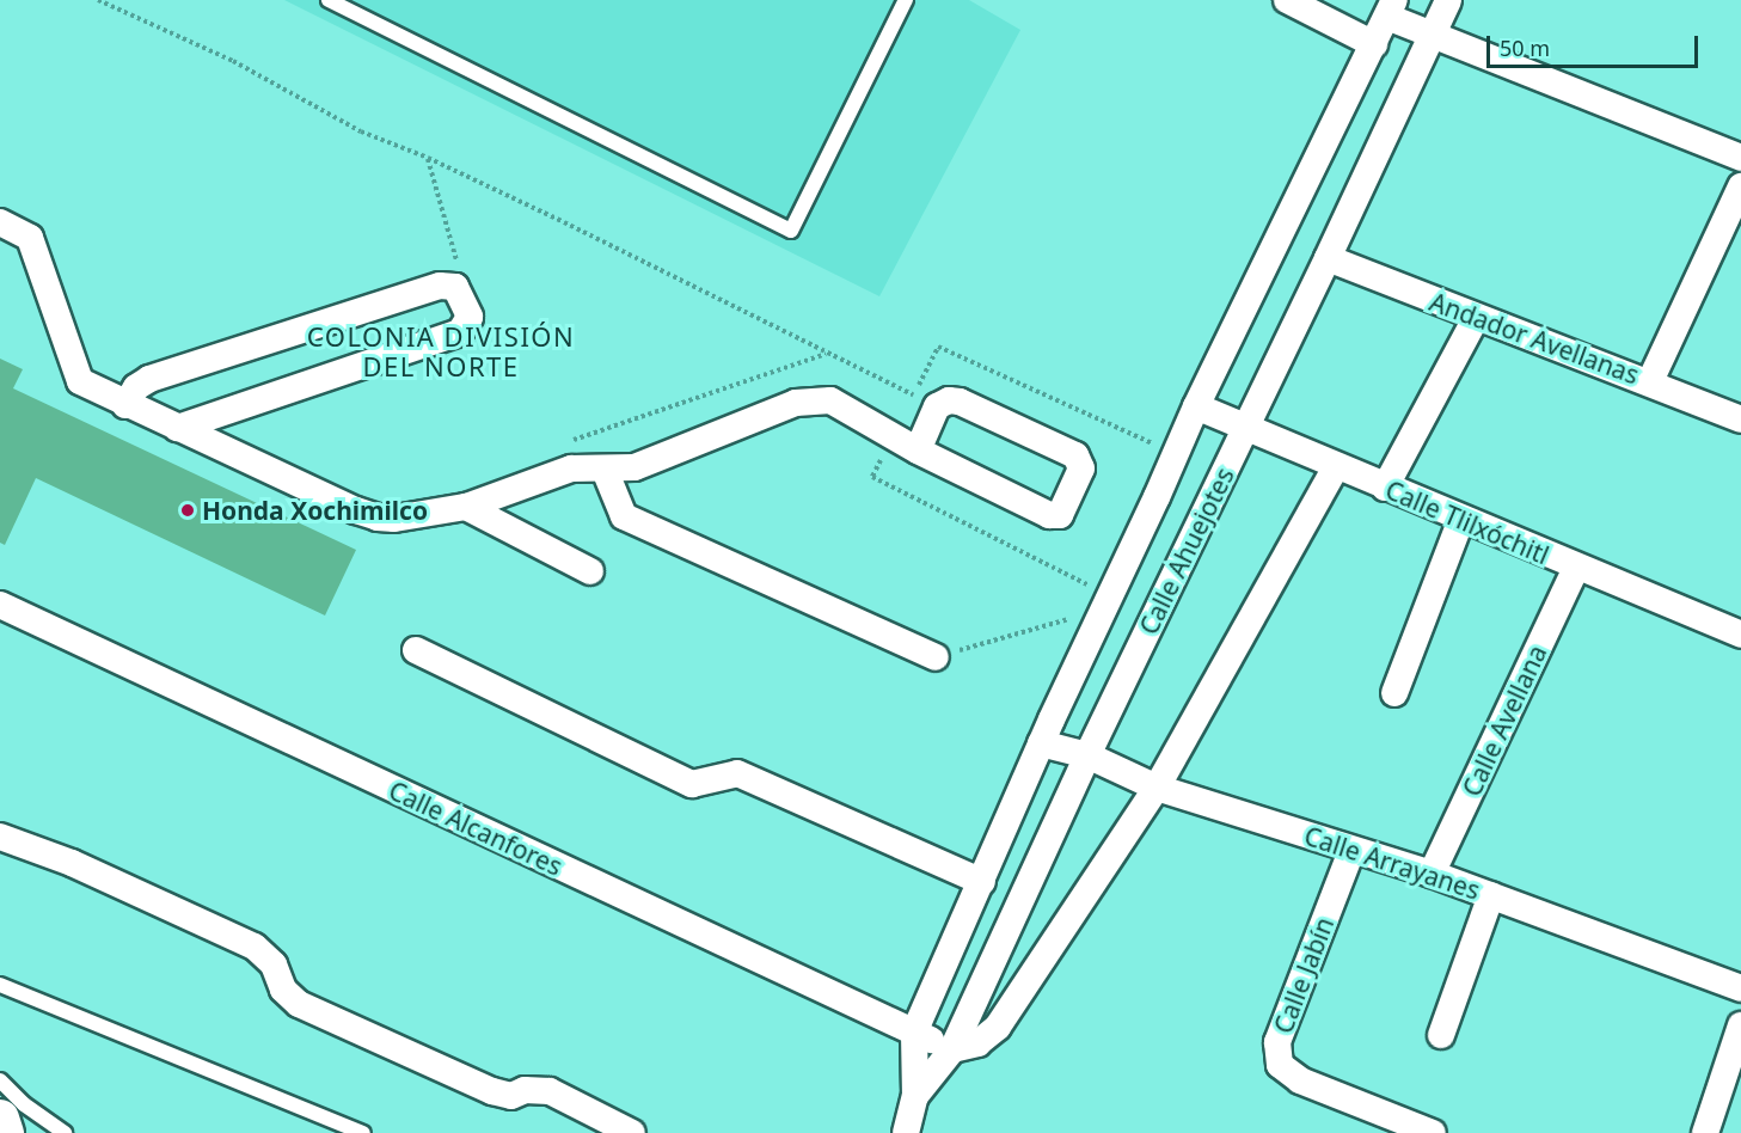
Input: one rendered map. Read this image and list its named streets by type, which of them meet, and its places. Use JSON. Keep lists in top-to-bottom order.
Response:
{
  "streets": {
    "street": [
      "Andador Avellanas",
      "Calle Tlilxóchitl",
      "Calle Ahuejotes",
      "Calle Avellana",
      "Calle Alcanfores",
      "Calle Arrayanes",
      "Calle Jabín"
    ]
  },
  "crossings": [
    ["Andador Avellanas", "Calle Ahuejotes"],
    ["Calle Tlilxóchitl", "Calle Ahuejotes"],
    ["Calle Tlilxóchitl", "Calle Avellana"],
    ["Calle Ahuejotes", "Calle Alcanfores"],
    ["Calle Ahuejotes", "Calle Arrayanes"],
    ["Calle Avellana", "Calle Arrayanes"],
    ["Calle Arrayanes", "Calle Jabín"]
  ],
  "districts": ["COLONIA DIVISIÓN DEL NORTE"],
  "places": ["Honda Xochimilco"],
  "scale_bar": "50 m"
}
